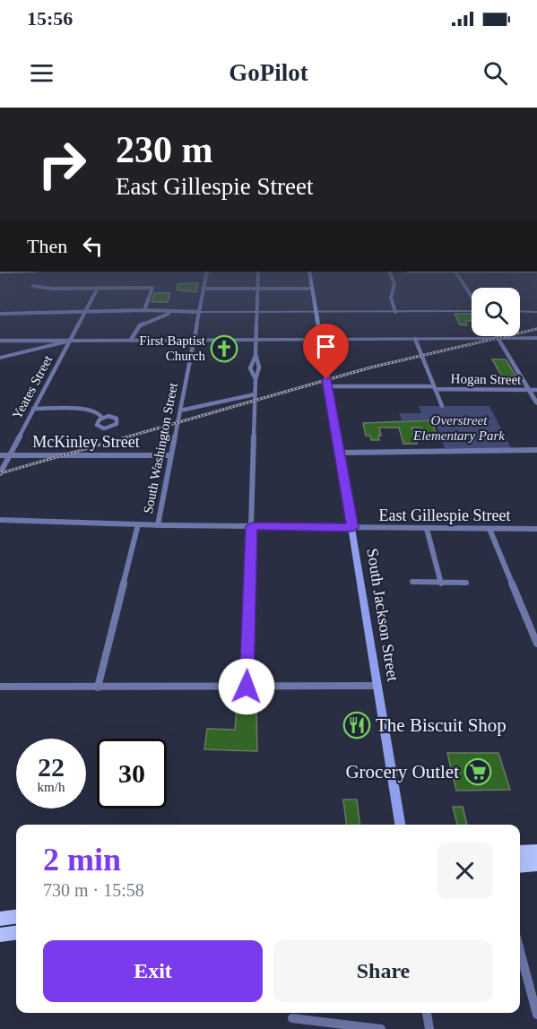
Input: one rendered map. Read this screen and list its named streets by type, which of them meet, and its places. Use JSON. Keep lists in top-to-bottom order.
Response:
{
  "streets": {
    "main road": ["South Jackson Street"],
    "street": [
      "Hogan Street",
      "Yeates Street",
      "McKinley Street",
      "South Washington Street",
      "East Gillespie Street"
    ]
  },
  "crossings": [
    ["Hogan Street", "South Jackson Street"],
    ["Yeates Street", "McKinley Street"],
    ["McKinley Street", "South Washington Street"],
    ["South Washington Street", "East Gillespie Street"],
    ["East Gillespie Street", "South Jackson Street"]
  ],
  "parks": ["Overstreet Elementary Park"],
  "places": {
    "church": ["First Baptist Church"],
    "restaurant": ["The Biscuit Shop"],
    "supermarket": ["Grocery Outlet"]
  },
  "page": {
    "status": "15:56",
    "header": "GoPilot",
    "turn": ["230 m", "East Gillespie Street"],
    "then": "Then",
    "speed": "22 km/h",
    "limit": "30",
    "heading": ["2 min", "730 m · 15:58"],
    "buttons": ["Exit", "Share"]
  }
}
